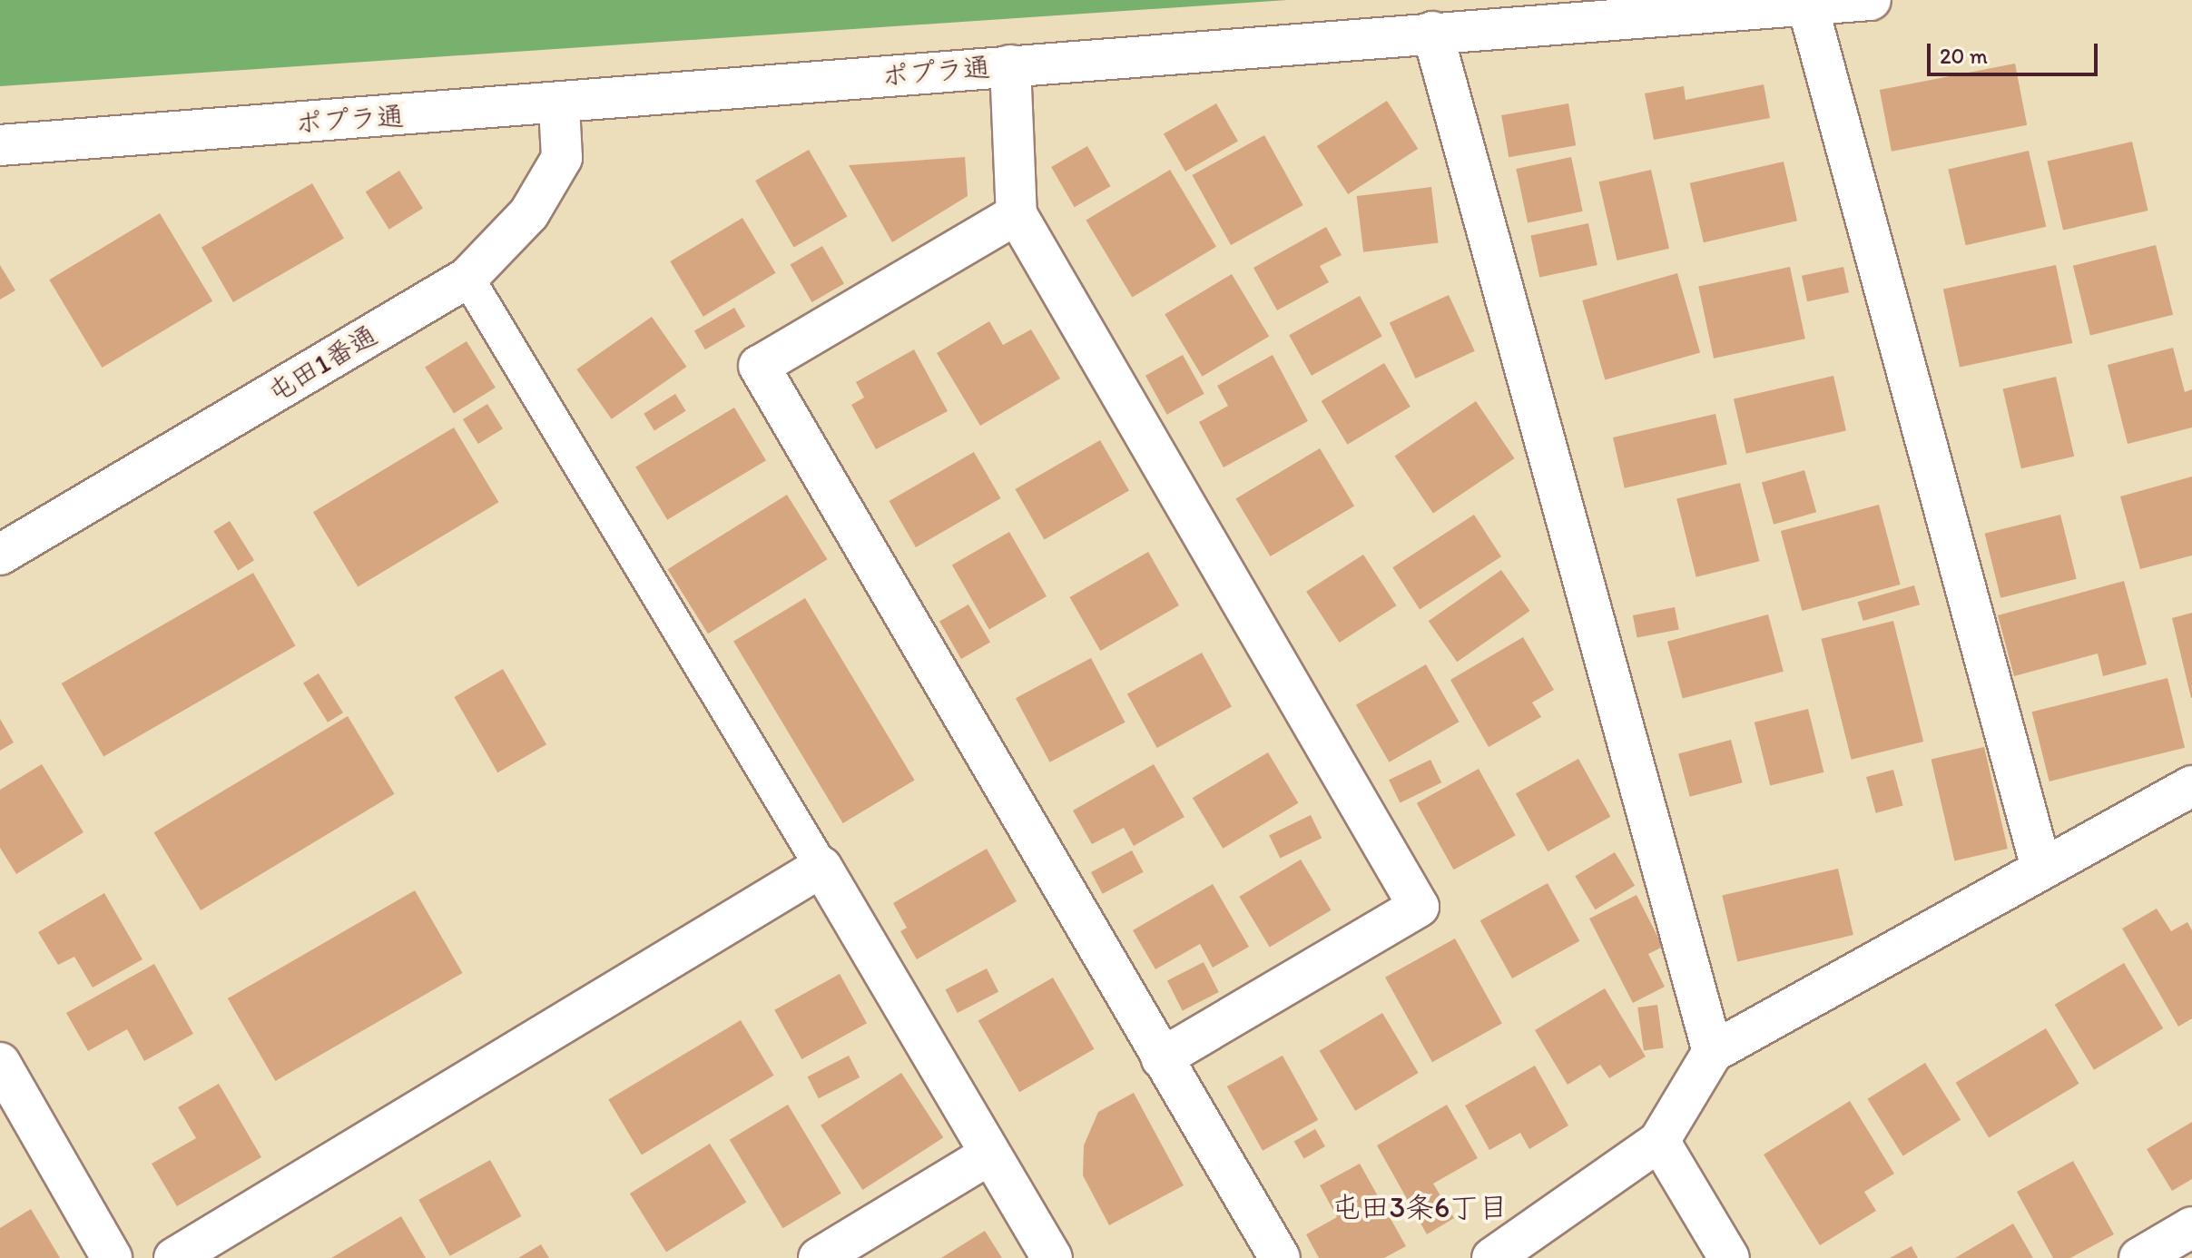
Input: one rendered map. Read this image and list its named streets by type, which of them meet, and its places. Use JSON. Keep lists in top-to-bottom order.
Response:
{
  "streets": {
    "street": ["ポプラ通", "屯田1番通"]
  },
  "crossings": [
    ["ポプラ通", "屯田1番通"]
  ],
  "districts": ["屯田3条6丁目"],
  "scale_bar": "20 m"
}
